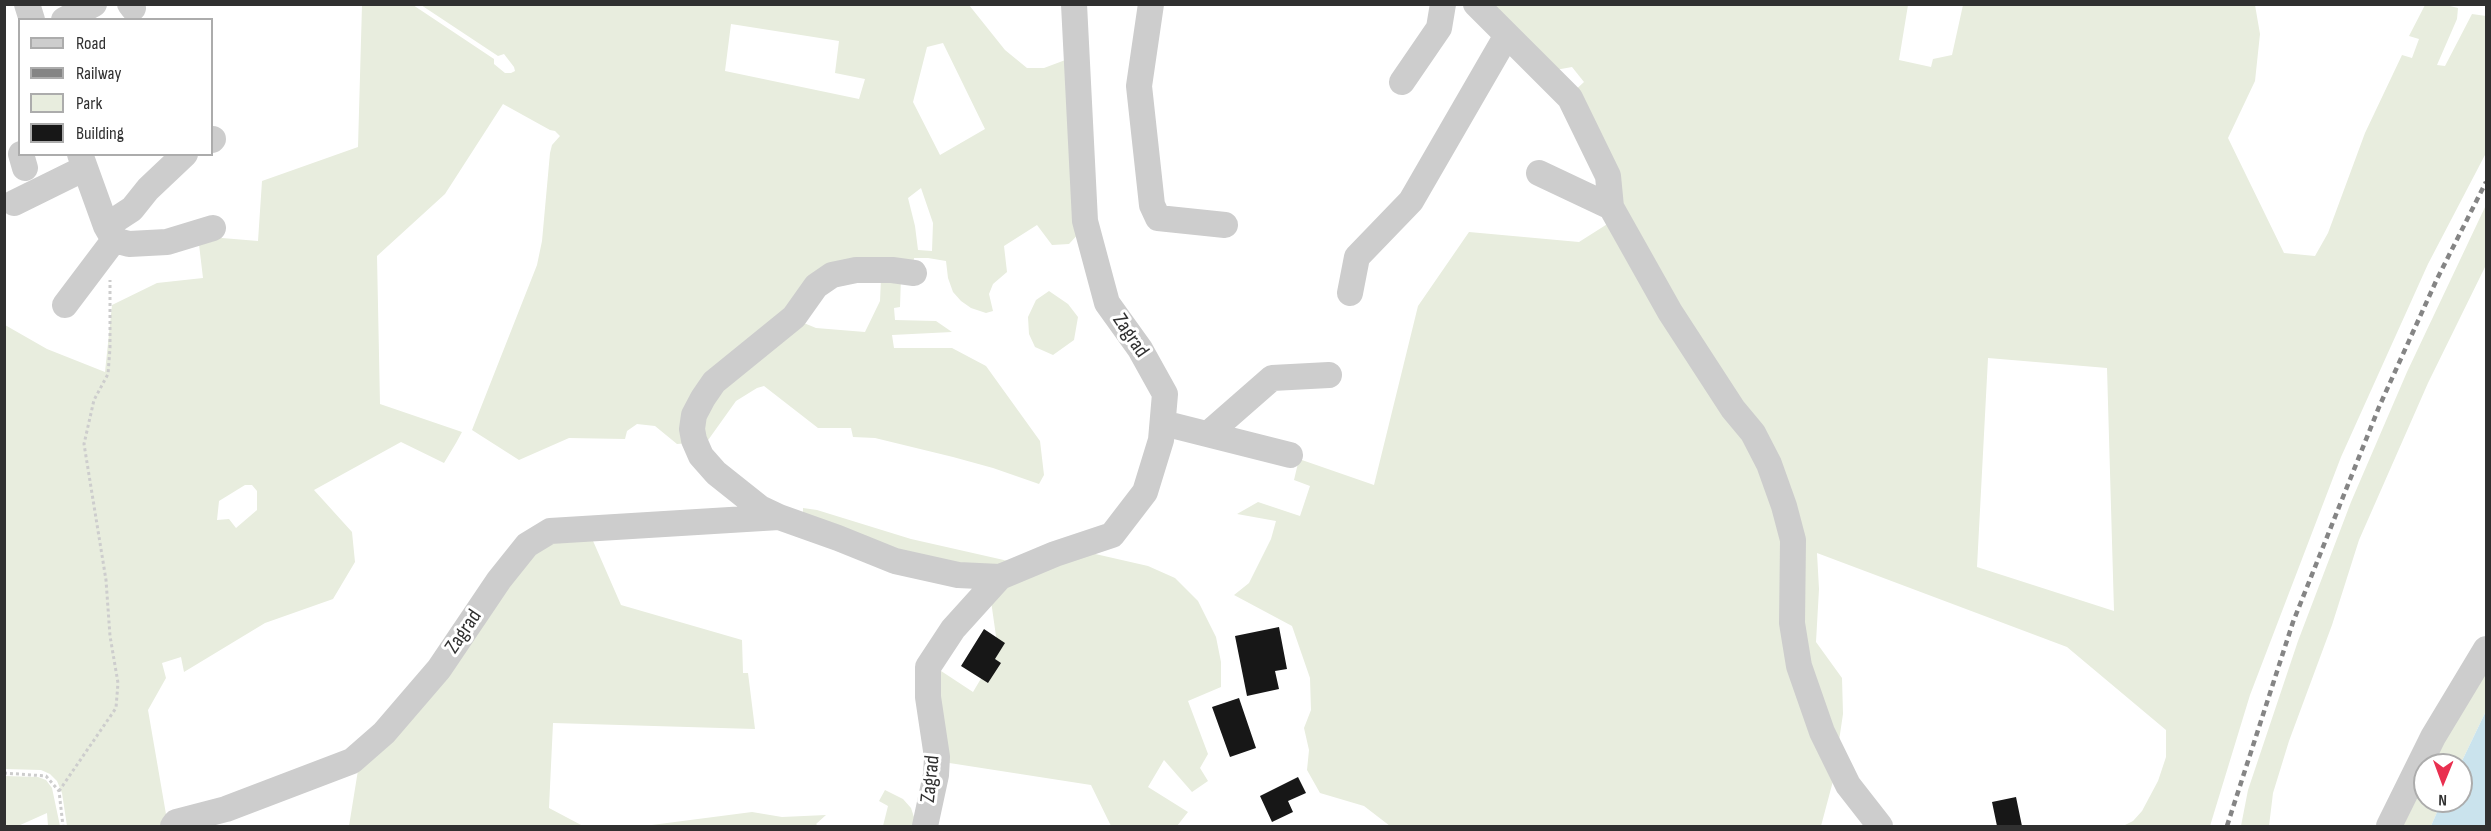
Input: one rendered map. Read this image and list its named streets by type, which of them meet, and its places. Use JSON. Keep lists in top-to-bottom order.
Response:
{
  "streets": {
    "street": ["Zagrad"]
  },
  "legend": [
    "Road",
    "Railway",
    "Park",
    "Building"
  ],
  "north": "bottom"
}
